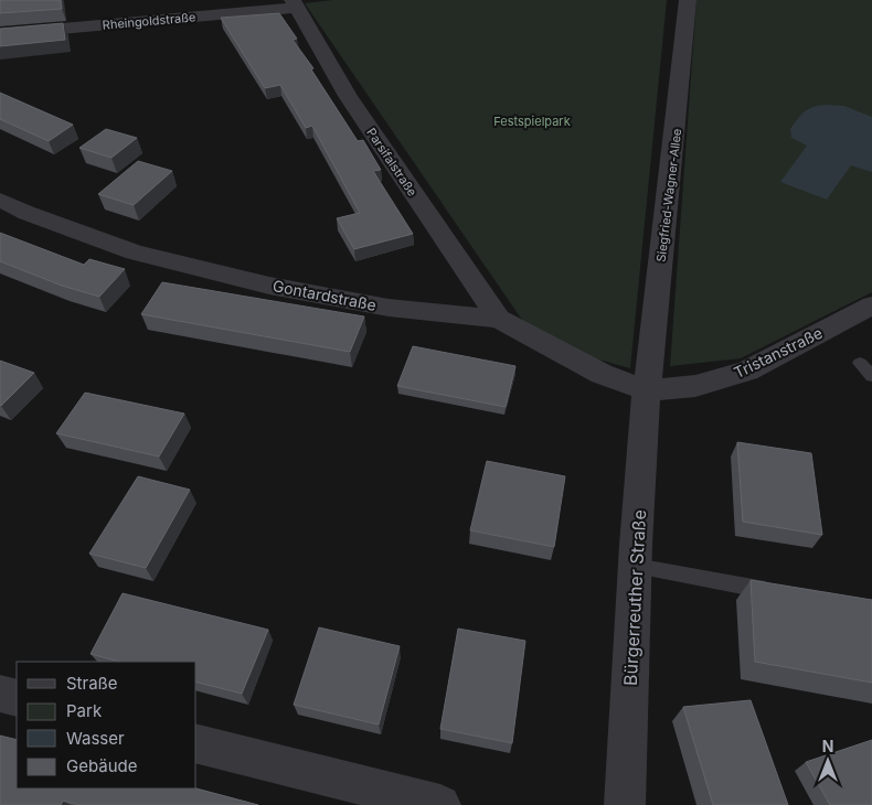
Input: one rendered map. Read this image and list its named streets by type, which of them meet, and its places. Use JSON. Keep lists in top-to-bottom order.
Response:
{
  "streets": {
    "street": [
      "Rheingoldstraße",
      "Parsifalstraße",
      "Siegfried-Wagner-Allee",
      "Gontardstraße",
      "Tristanstraße",
      "Bürgerreuther Straße"
    ]
  },
  "crossings": [
    ["Rheingoldstraße", "Parsifalstraße"],
    ["Parsifalstraße", "Gontardstraße"],
    ["Siegfried-Wagner-Allee", "Gontardstraße"],
    ["Siegfried-Wagner-Allee", "Tristanstraße"],
    ["Siegfried-Wagner-Allee", "Bürgerreuther Straße"],
    ["Gontardstraße", "Tristanstraße"],
    ["Gontardstraße", "Bürgerreuther Straße"],
    ["Tristanstraße", "Bürgerreuther Straße"]
  ],
  "parks": ["Festspielpark"],
  "legend": [
    "Straße",
    "Park",
    "Wasser",
    "Gebäude"
  ],
  "north": "top"
}
